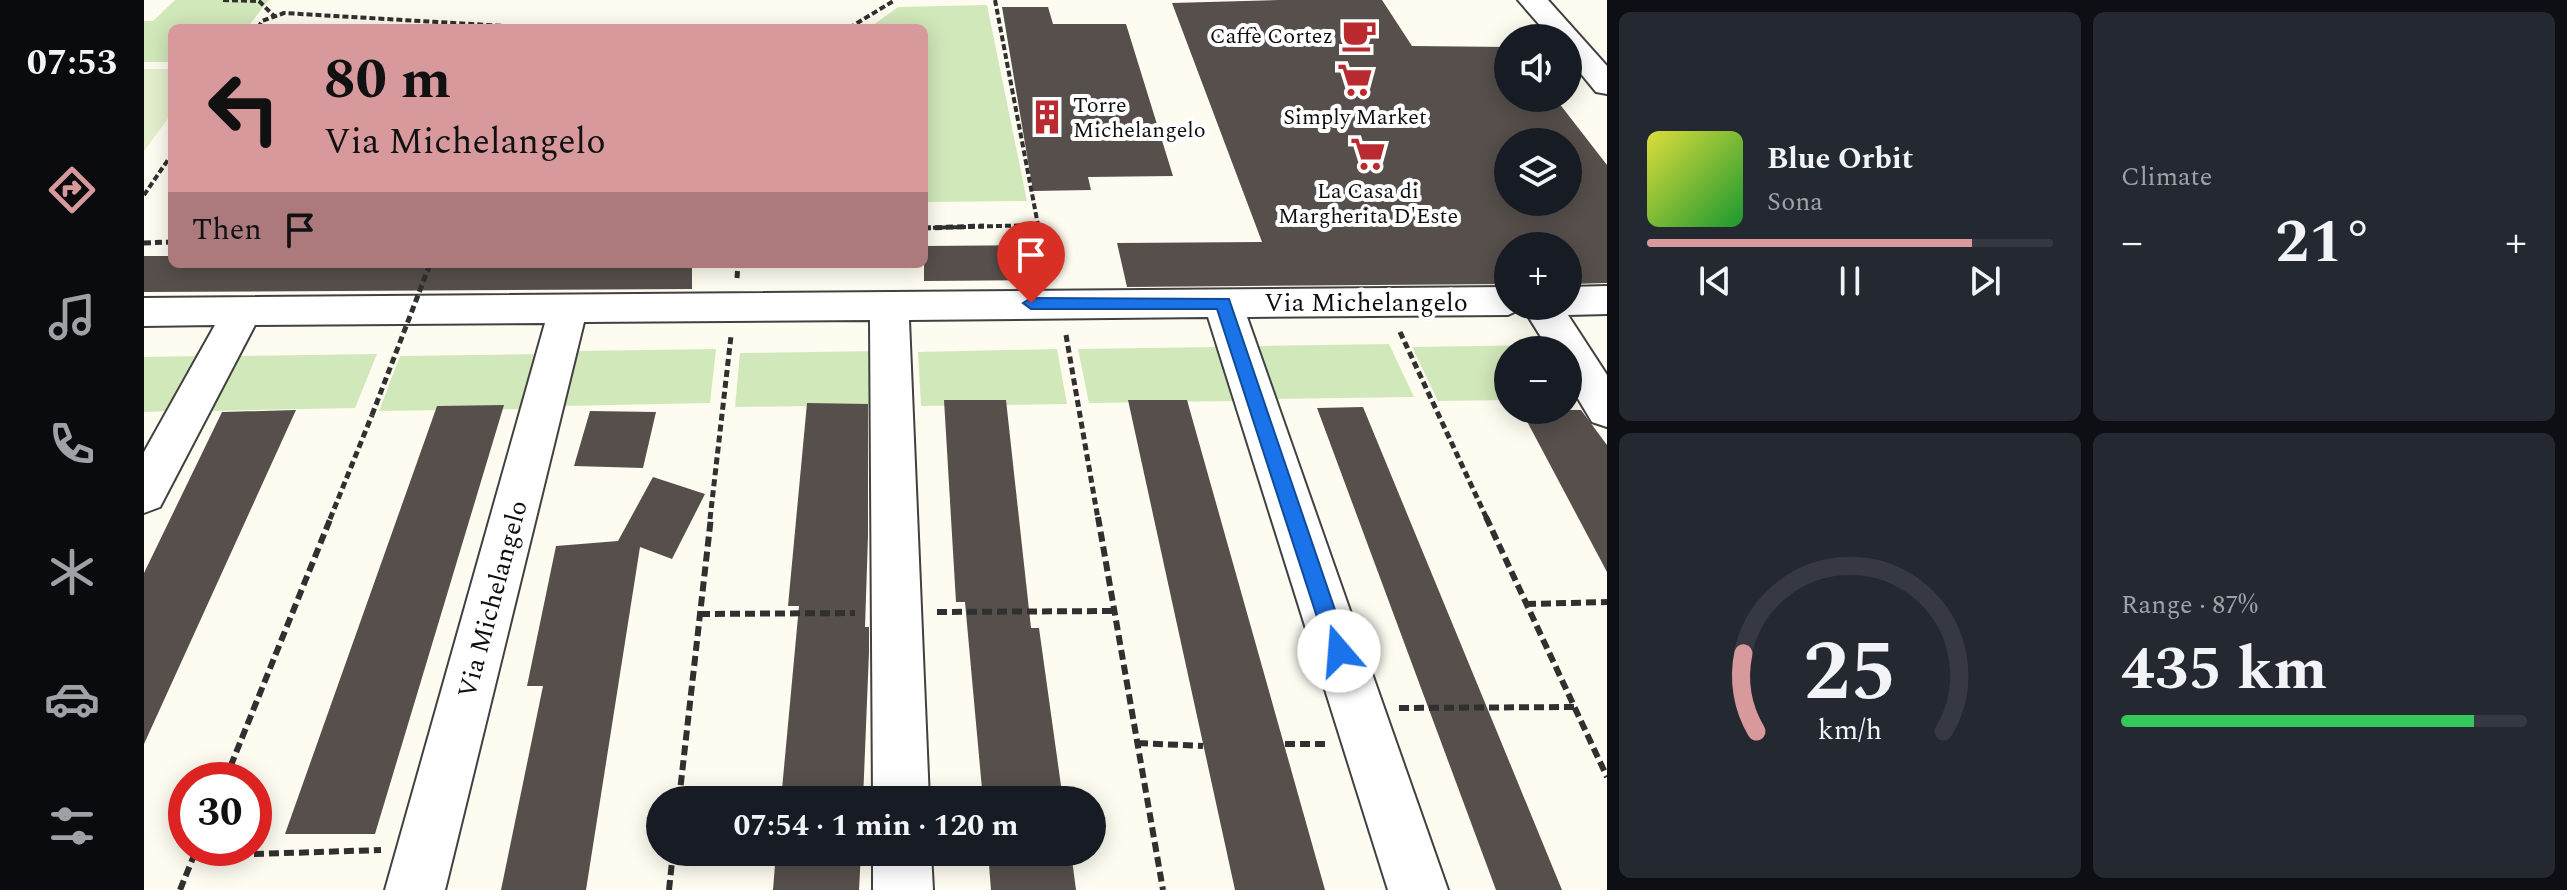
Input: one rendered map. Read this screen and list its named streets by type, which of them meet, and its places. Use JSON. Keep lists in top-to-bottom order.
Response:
{
  "streets": {
    "street": ["Via Michelangelo"]
  },
  "places": {
    "cafe": ["Caffè Cortez"],
    "supermarket": ["Simply Market", "La Casa di Margherita D'Este"],
    "building": ["Torre Michelangelo"]
  },
  "page": {
    "tabs": "07:53",
    "tile": [
      "Climate",
      ["Range · 87%", "435 km"]
    ],
    "map_buttons": ["+", "−"],
    "turn": ["80 m", "Via Michelangelo"],
    "song": ["Blue Orbit", "Sona"],
    "then": "Then",
    "heat": ["−", "21°", "+"],
    "limit": "30",
    "trip": "07:54 · 1 min · 120 m",
    "gauge": ["25", "km/h"]
  }
}
